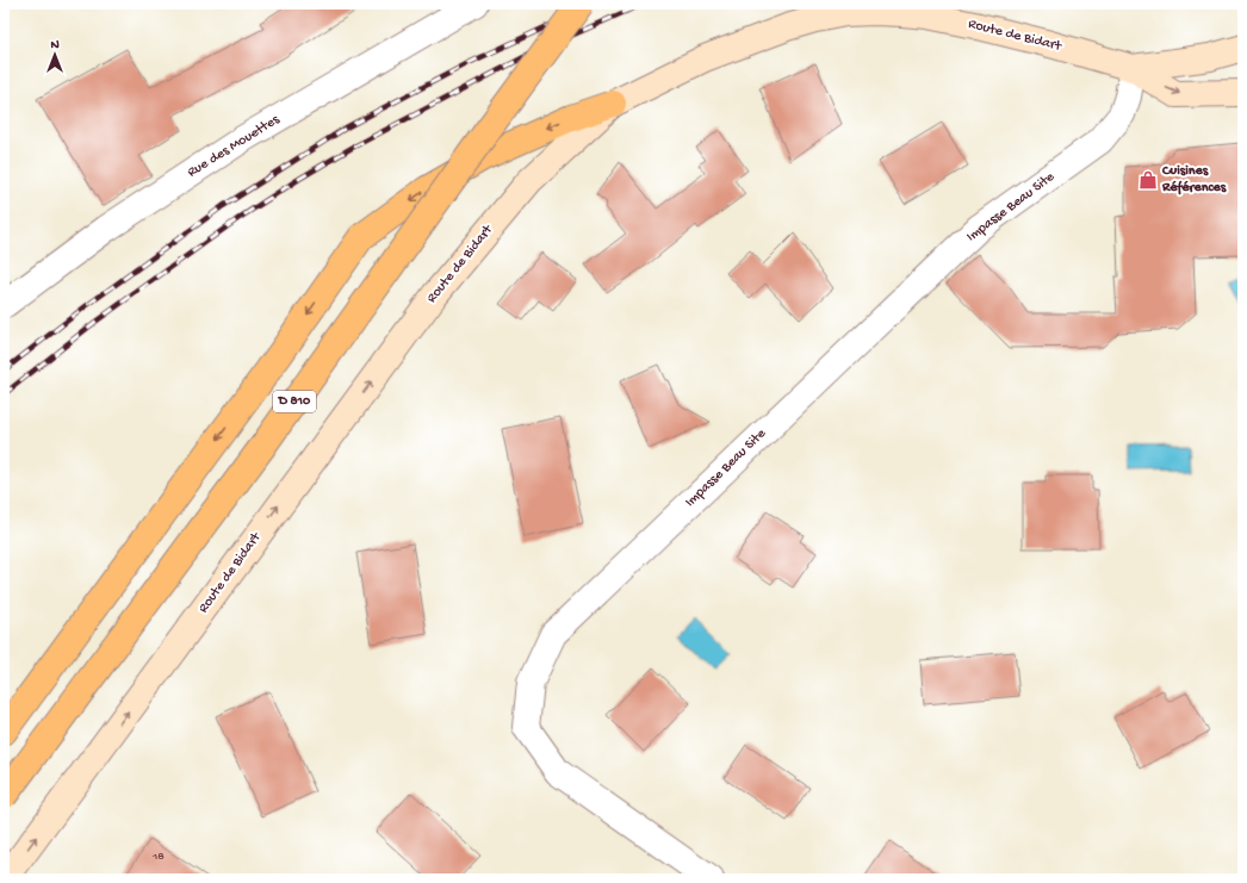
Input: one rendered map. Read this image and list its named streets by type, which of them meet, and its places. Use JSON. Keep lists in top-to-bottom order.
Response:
{
  "streets": {
    "main road": ["Route de Bidart", "D 810"],
    "street": ["Rue des Mouettes", "Impasse Beau Site"]
  },
  "crossings": [
    ["Route de Bidart", "Impasse Beau Site"]
  ],
  "places": {
    "shop": ["Cuisines Références"]
  },
  "house_numbers": ["18"],
  "north": "top"
}
